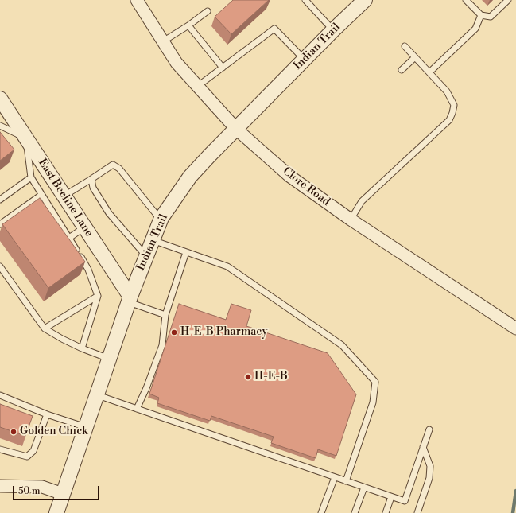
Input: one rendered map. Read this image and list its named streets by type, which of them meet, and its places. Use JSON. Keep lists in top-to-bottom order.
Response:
{
  "streets": {
    "street": ["Indian Trail", "Clore Road", "East Beeline Lane"]
  },
  "crossings": [
    ["Indian Trail", "Clore Road"],
    ["Indian Trail", "East Beeline Lane"]
  ],
  "places": ["H-E-B Pharmacy", "H-E-B", "Golden Chick"],
  "scale_bar": "50 m"
}
